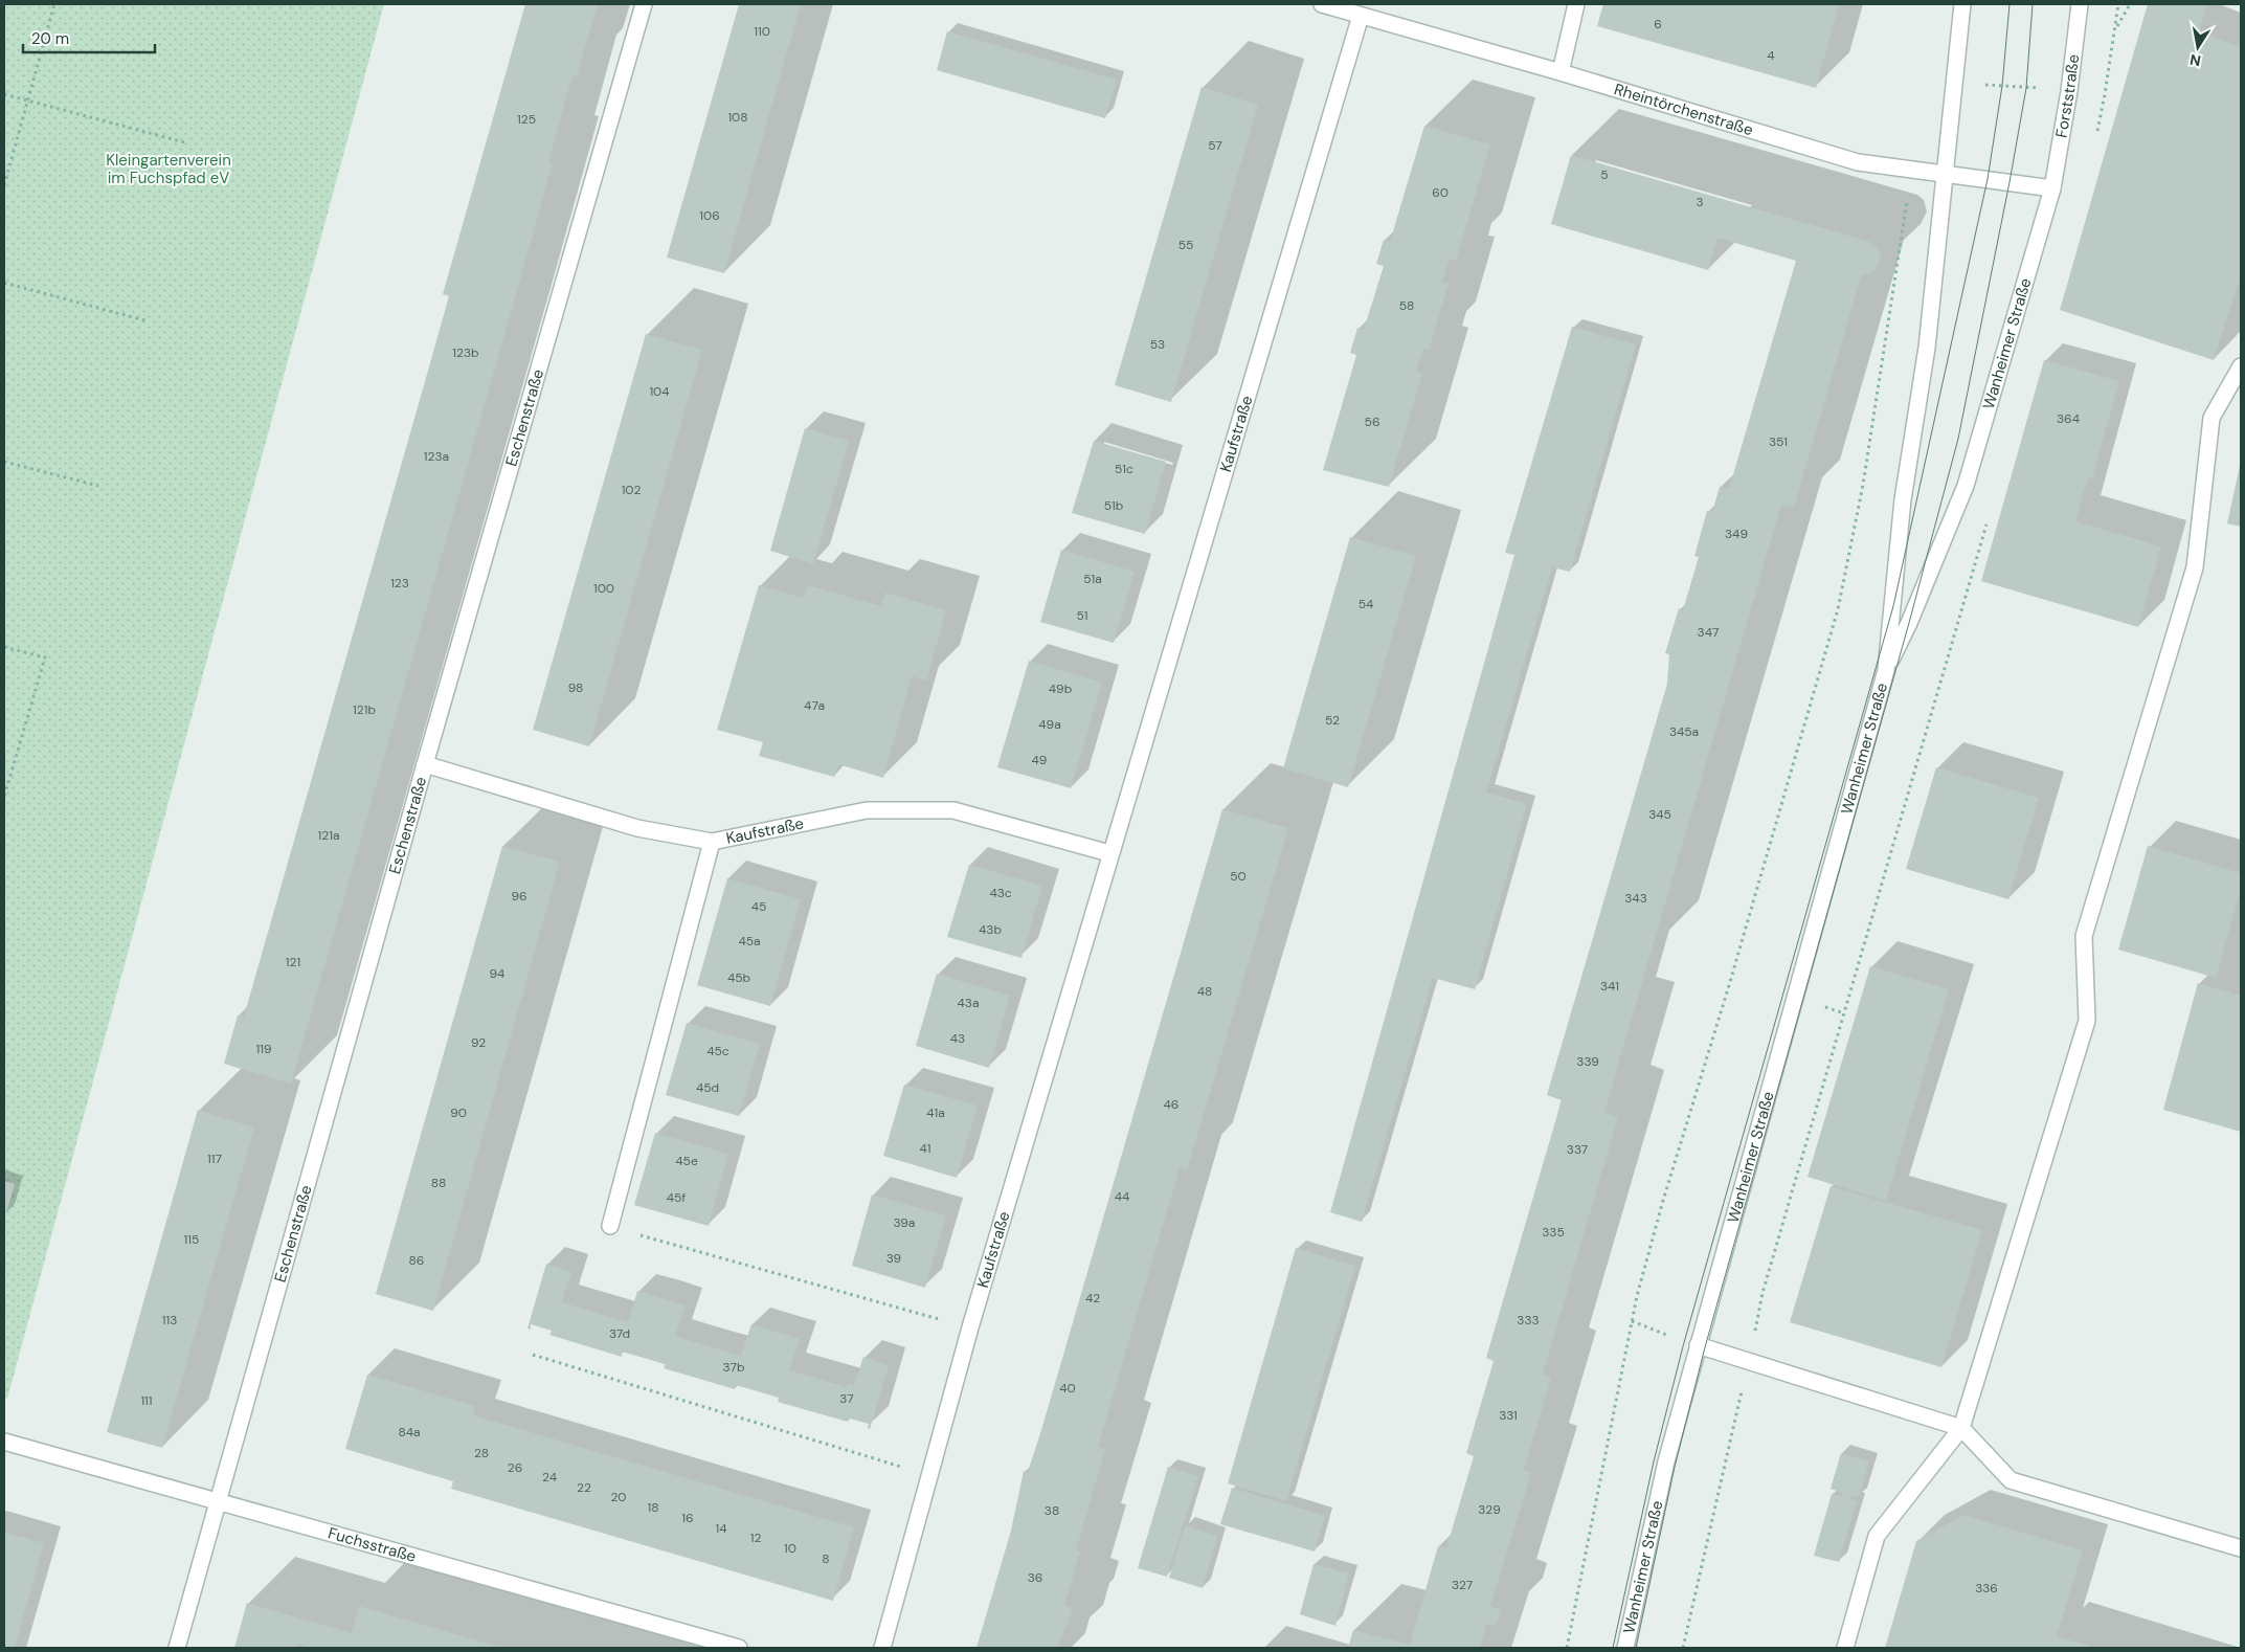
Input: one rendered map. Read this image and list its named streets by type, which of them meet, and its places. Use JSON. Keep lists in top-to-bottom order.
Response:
{
  "streets": {
    "street": [
      "Forststraße",
      "Rheintörchenstraße",
      "Wanheimer Straße",
      "Eschenstraße",
      "Kaufstraße",
      "Fuchsstraße"
    ]
  },
  "crossings": [
    ["Forststraße", "Rheintörchenstraße"],
    ["Forststraße", "Wanheimer Straße"],
    ["Rheintörchenstraße", "Wanheimer Straße"],
    ["Rheintörchenstraße", "Kaufstraße"],
    ["Eschenstraße", "Kaufstraße"],
    ["Eschenstraße", "Fuchsstraße"]
  ],
  "parks": ["Kleingartenverein im Fuchspfad eV"],
  "house_numbers": [
    "6",
    "110",
    "4",
    "108",
    "125",
    "57",
    "5",
    "60",
    "3",
    "106",
    "55",
    "58",
    "53",
    "123b",
    "104",
    "364",
    "56",
    "351",
    "123a",
    "51c",
    "102",
    "51b",
    "349",
    "51a",
    "123",
    "100",
    "54",
    "51",
    "347",
    "98",
    "49b",
    "47a",
    "121b",
    "52",
    "49a",
    "345a",
    "49",
    "345",
    "121a",
    "50",
    "43c",
    "96",
    "343",
    "45",
    "43b",
    "45a",
    "121",
    "94",
    "45b",
    "341",
    "48",
    "43a",
    "43",
    "92",
    "119",
    "45c",
    "339",
    "45d",
    "46",
    "90",
    "41a",
    "41",
    "337",
    "117",
    "45e",
    "88",
    "44",
    "45f",
    "39a",
    "335",
    "115",
    "39",
    "86",
    "42",
    "113",
    "333",
    "37d",
    "37b",
    "40",
    "37",
    "111",
    "331",
    "84a",
    "28",
    "26",
    "24",
    "22",
    "20",
    "18",
    "329",
    "38",
    "16",
    "14",
    "12",
    "10",
    "8",
    "36",
    "327",
    "336"
  ],
  "scale_bar": "20 m",
  "north": "bottom"
}
